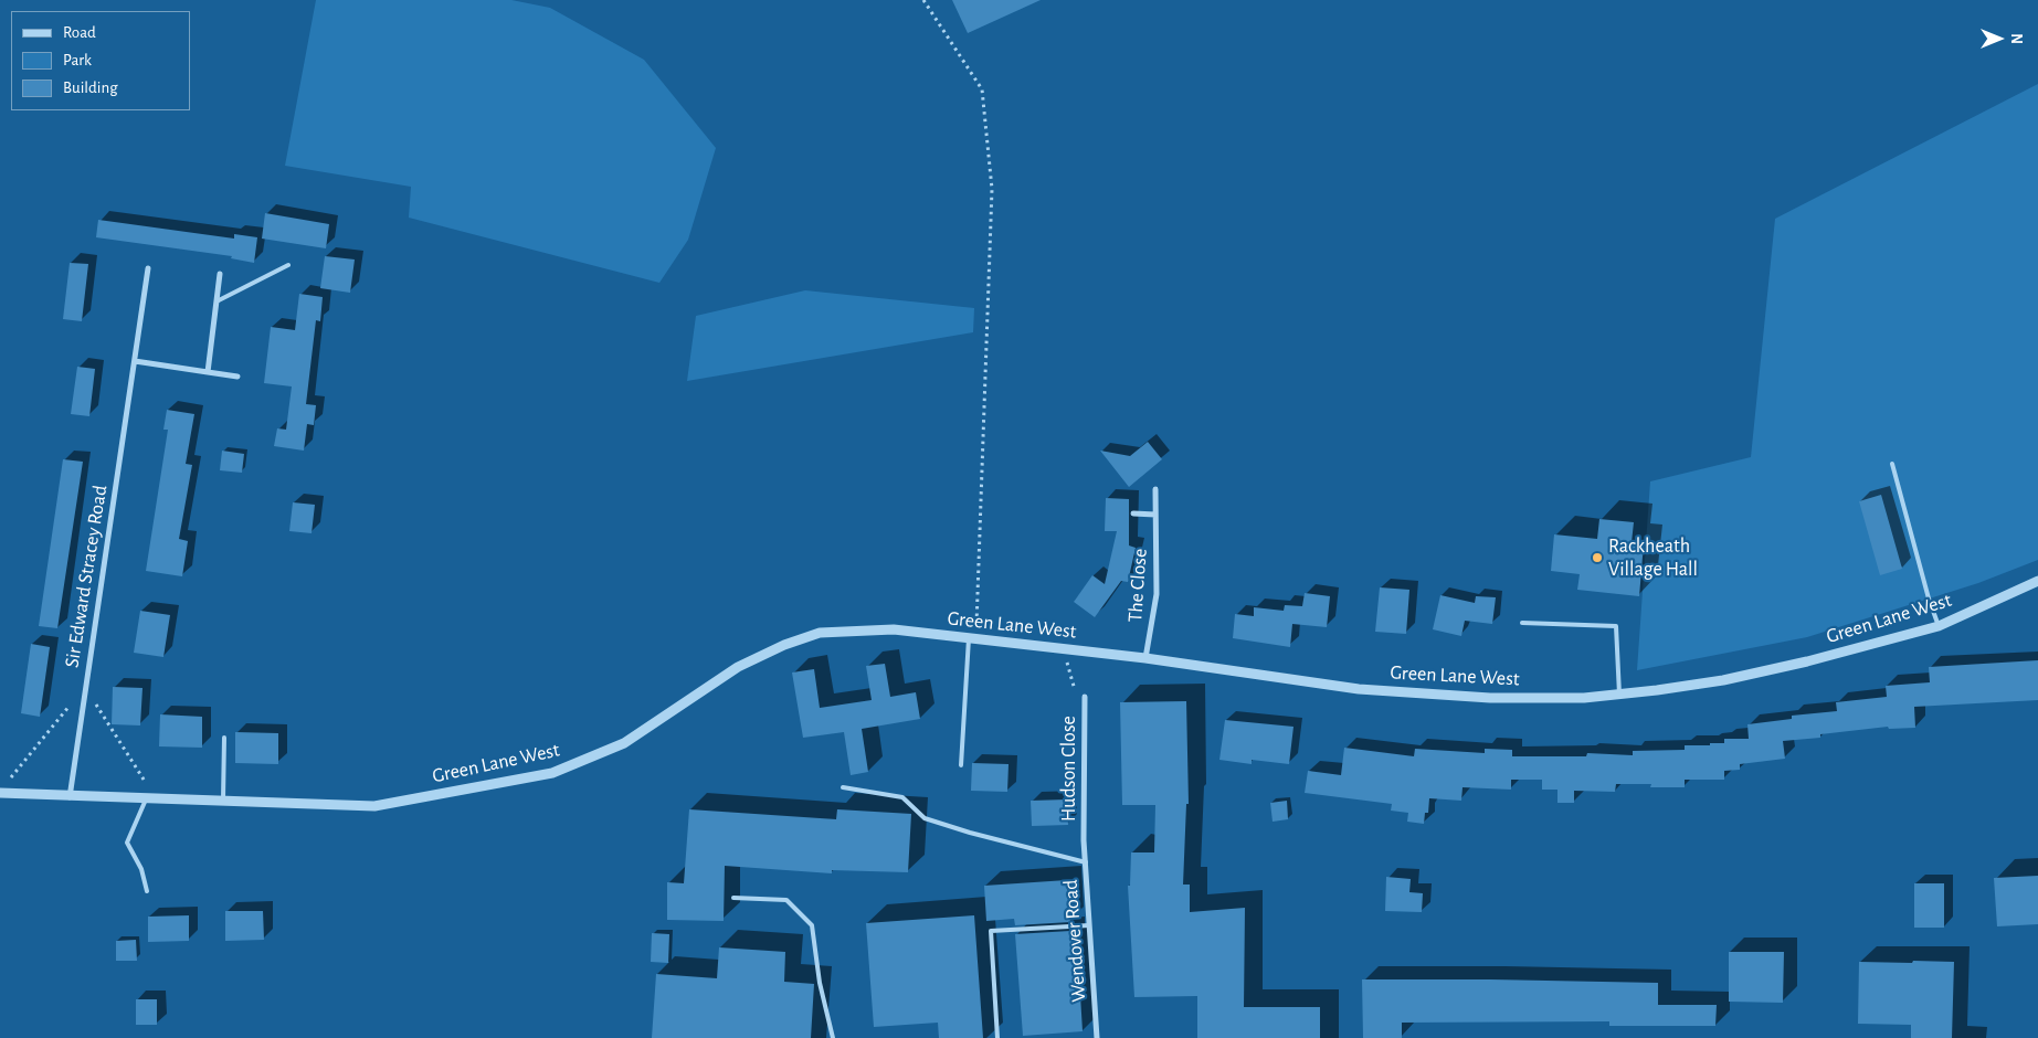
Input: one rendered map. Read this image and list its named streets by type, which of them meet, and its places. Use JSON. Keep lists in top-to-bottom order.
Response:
{
  "streets": {
    "street": [
      "Sir Edward Stracey Road",
      "The Close",
      "Green Lane West",
      "Hudson Close",
      "Wendover Road"
    ]
  },
  "crossings": [
    ["Sir Edward Stracey Road", "Green Lane West"],
    ["The Close", "Green Lane West"],
    ["Hudson Close", "Wendover Road"]
  ],
  "places": ["Rackheath Village Hall"],
  "legend": ["Road", "Park", "Building"],
  "north": "right"
}
